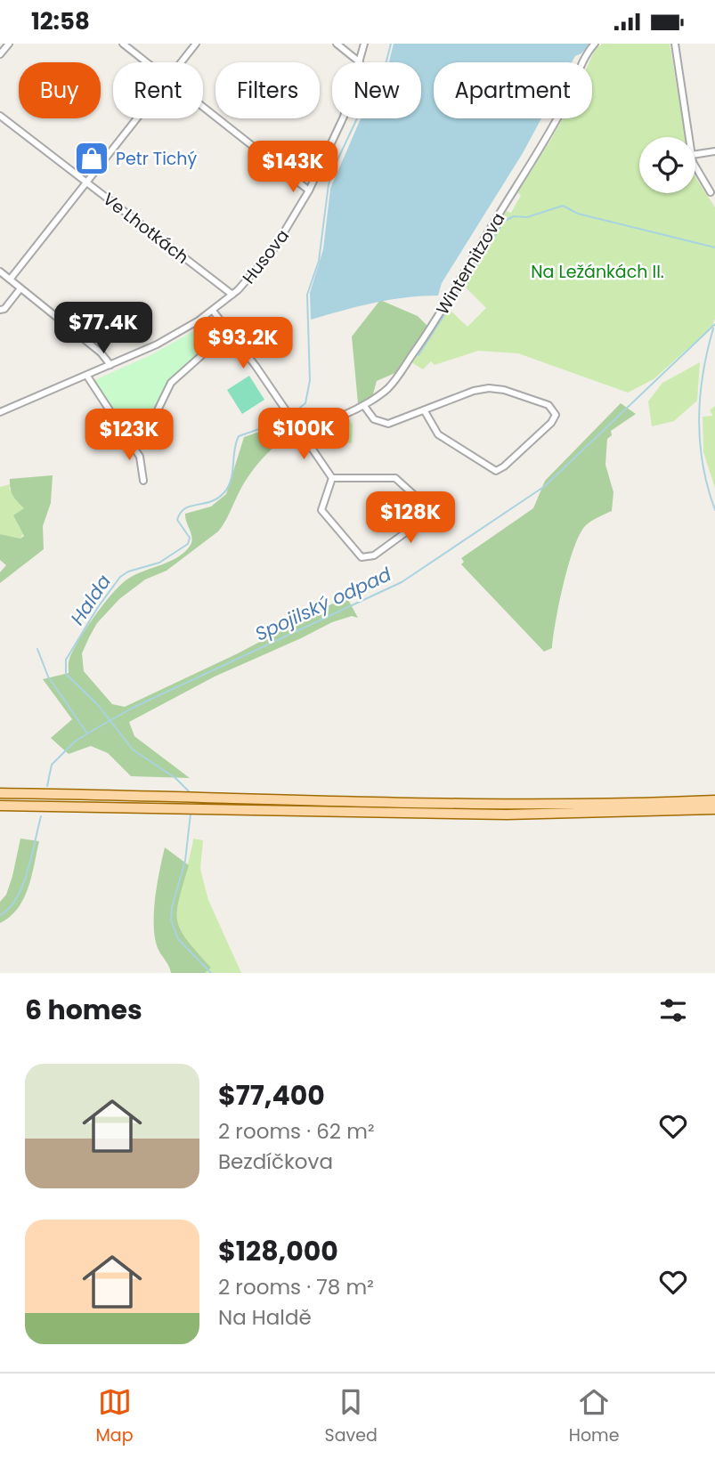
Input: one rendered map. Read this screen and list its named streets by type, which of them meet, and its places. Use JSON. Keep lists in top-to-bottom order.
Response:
{
  "streets": {
    "street": ["Ve Lhotkách", "Husova", "Winternitzova"]
  },
  "crossings": [
    ["Ve Lhotkách", "Husova"]
  ],
  "water": ["Halda", "Spojilský odpad"],
  "parks": ["Na Ležánkách II."],
  "places": {
    "shop": ["Petr Tichý"]
  },
  "page": {
    "status": "12:58",
    "chip": [
      "Buy",
      "Rent",
      "Filters",
      "New",
      "Apartment"
    ],
    "price": [
      "$143K",
      "$77.4K",
      "$93.2K",
      "$100K",
      "$123K",
      "$128K"
    ],
    "heading": "6 homes",
    "list": [
      {
        "name": "$77,400",
        "note": "2 rooms · 62 m² · Bezdíčkova"
      },
      {
        "name": "$128,000",
        "note": "2 rooms · 78 m² · Na Haldě"
      }
    ],
    "tabs": ["Map", "Saved", "Home"]
  }
}
